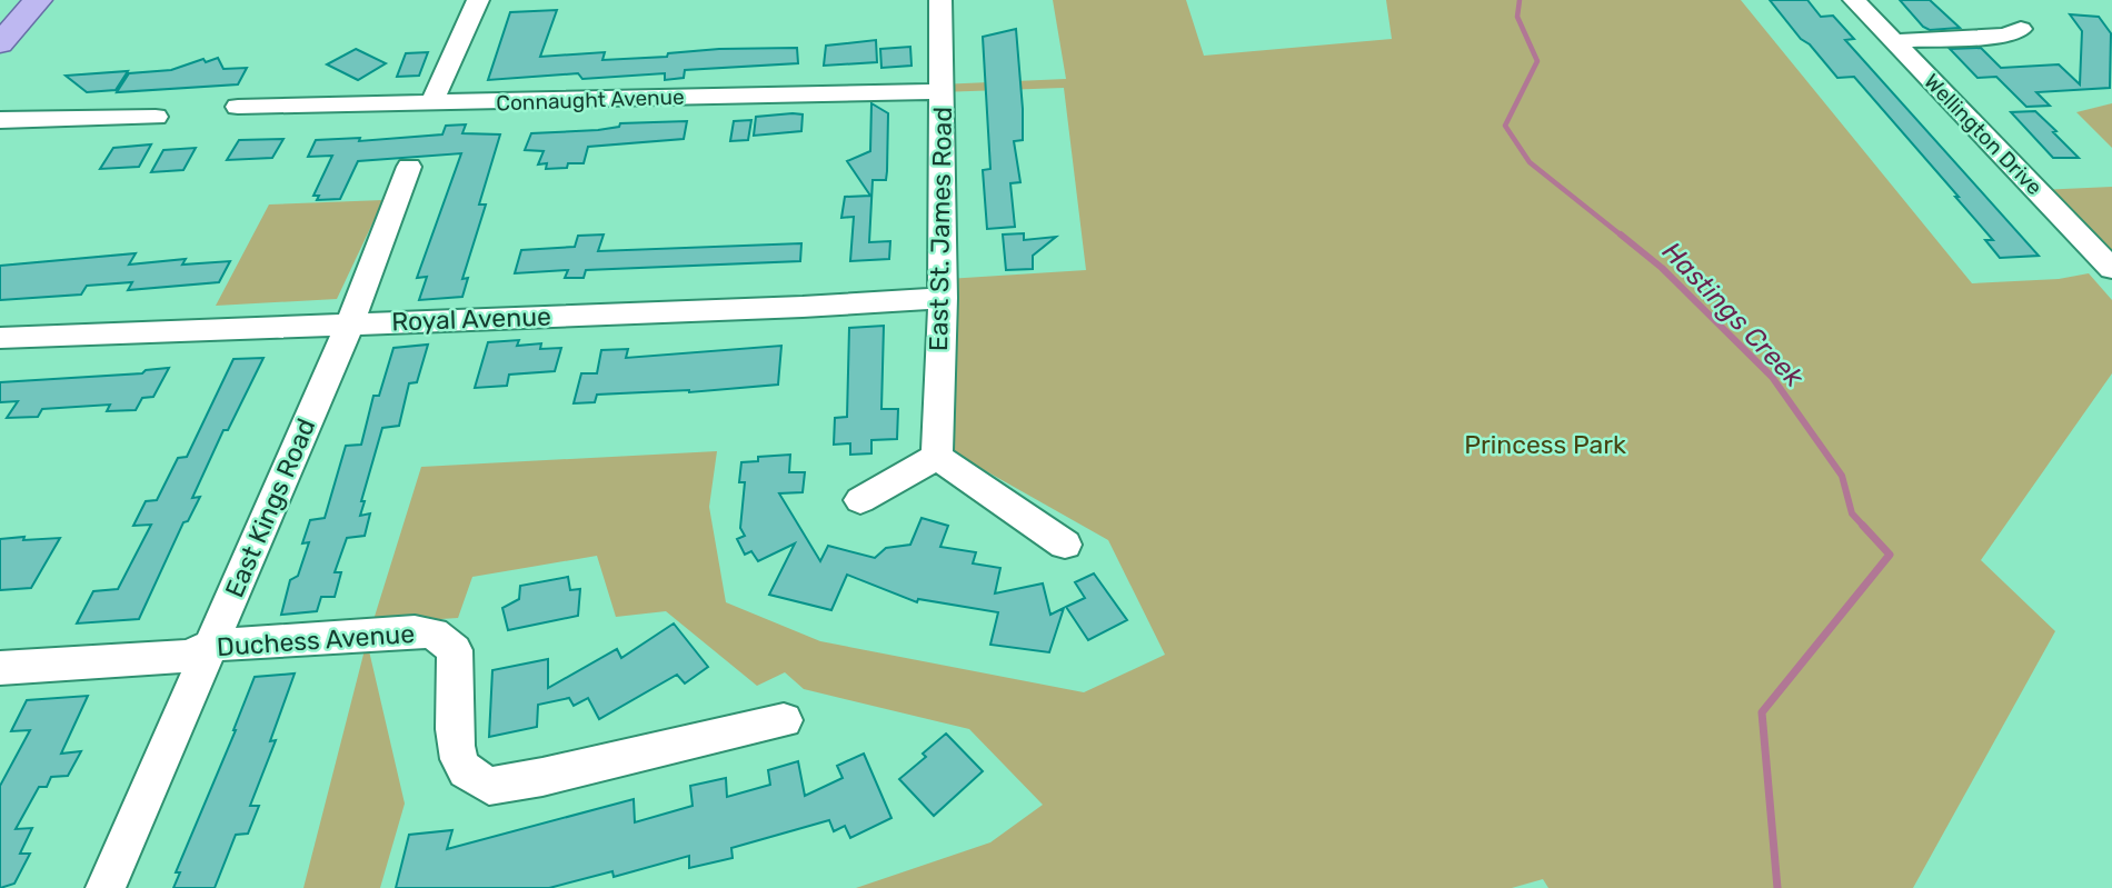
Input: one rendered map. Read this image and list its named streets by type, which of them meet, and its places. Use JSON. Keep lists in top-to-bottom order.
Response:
{
  "streets": {
    "street": [
      "Connaught Avenue",
      "Wellington Drive",
      "East St. James Road",
      "Royal Avenue",
      "East Kings Road",
      "Duchess Avenue"
    ]
  },
  "crossings": [
    ["Connaught Avenue", "East St. James Road"],
    ["East St. James Road", "Royal Avenue"],
    ["Royal Avenue", "East Kings Road"],
    ["East Kings Road", "Duchess Avenue"]
  ],
  "water": ["Hastings Creek"],
  "parks": ["Princess Park"]
}
